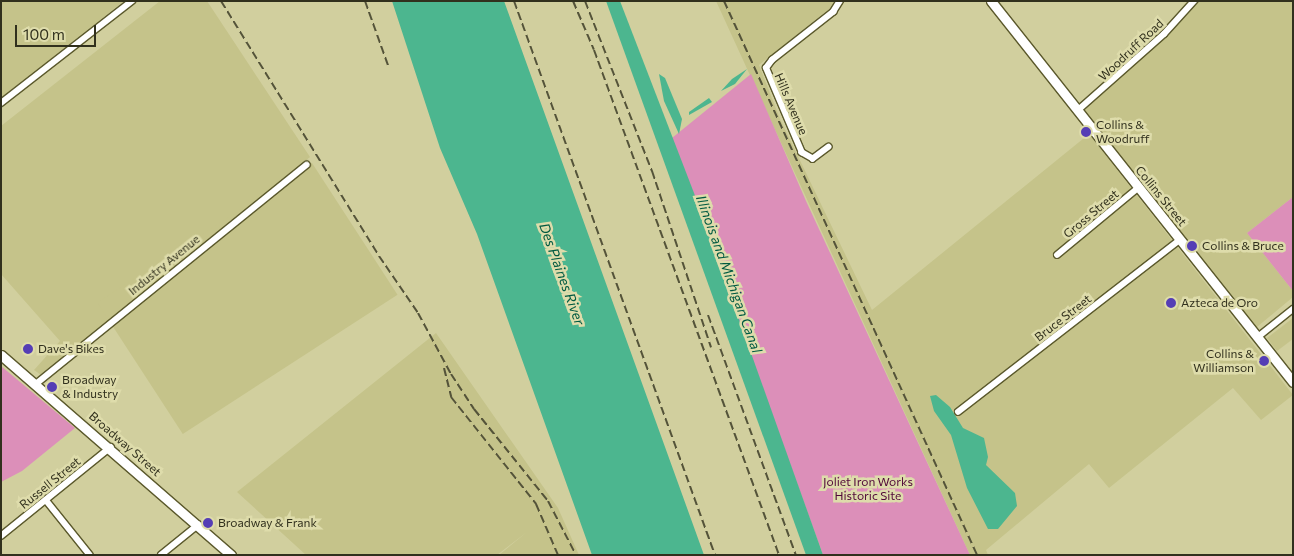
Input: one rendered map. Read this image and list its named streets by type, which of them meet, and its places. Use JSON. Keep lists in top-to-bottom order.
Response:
{
  "streets": {
    "main road": ["Collins Street", "Broadway Street"],
    "street": [
      "Woodruff Road",
      "Hills Avenue",
      "Gross Street",
      "Industry Avenue",
      "Bruce Street",
      "Russell Street"
    ]
  },
  "crossings": [
    ["Woodruff Road", "Collins Street"],
    ["Collins Street", "Gross Street"],
    ["Collins Street", "Bruce Street"],
    ["Industry Avenue", "Broadway Street"],
    ["Broadway Street", "Russell Street"]
  ],
  "water": ["Des Plaines River", "Illinois and Michigan Canal"],
  "parks": ["Joliet Iron Works Historic Site"],
  "places": [
    "Collins & Woodruff",
    "Collins & Bruce",
    "Azteca de Oro",
    "Dave's Bikes",
    "Collins & Williamson",
    "Broadway & Industry",
    "Broadway & Frank"
  ],
  "scale_bar": "100 m"
}
